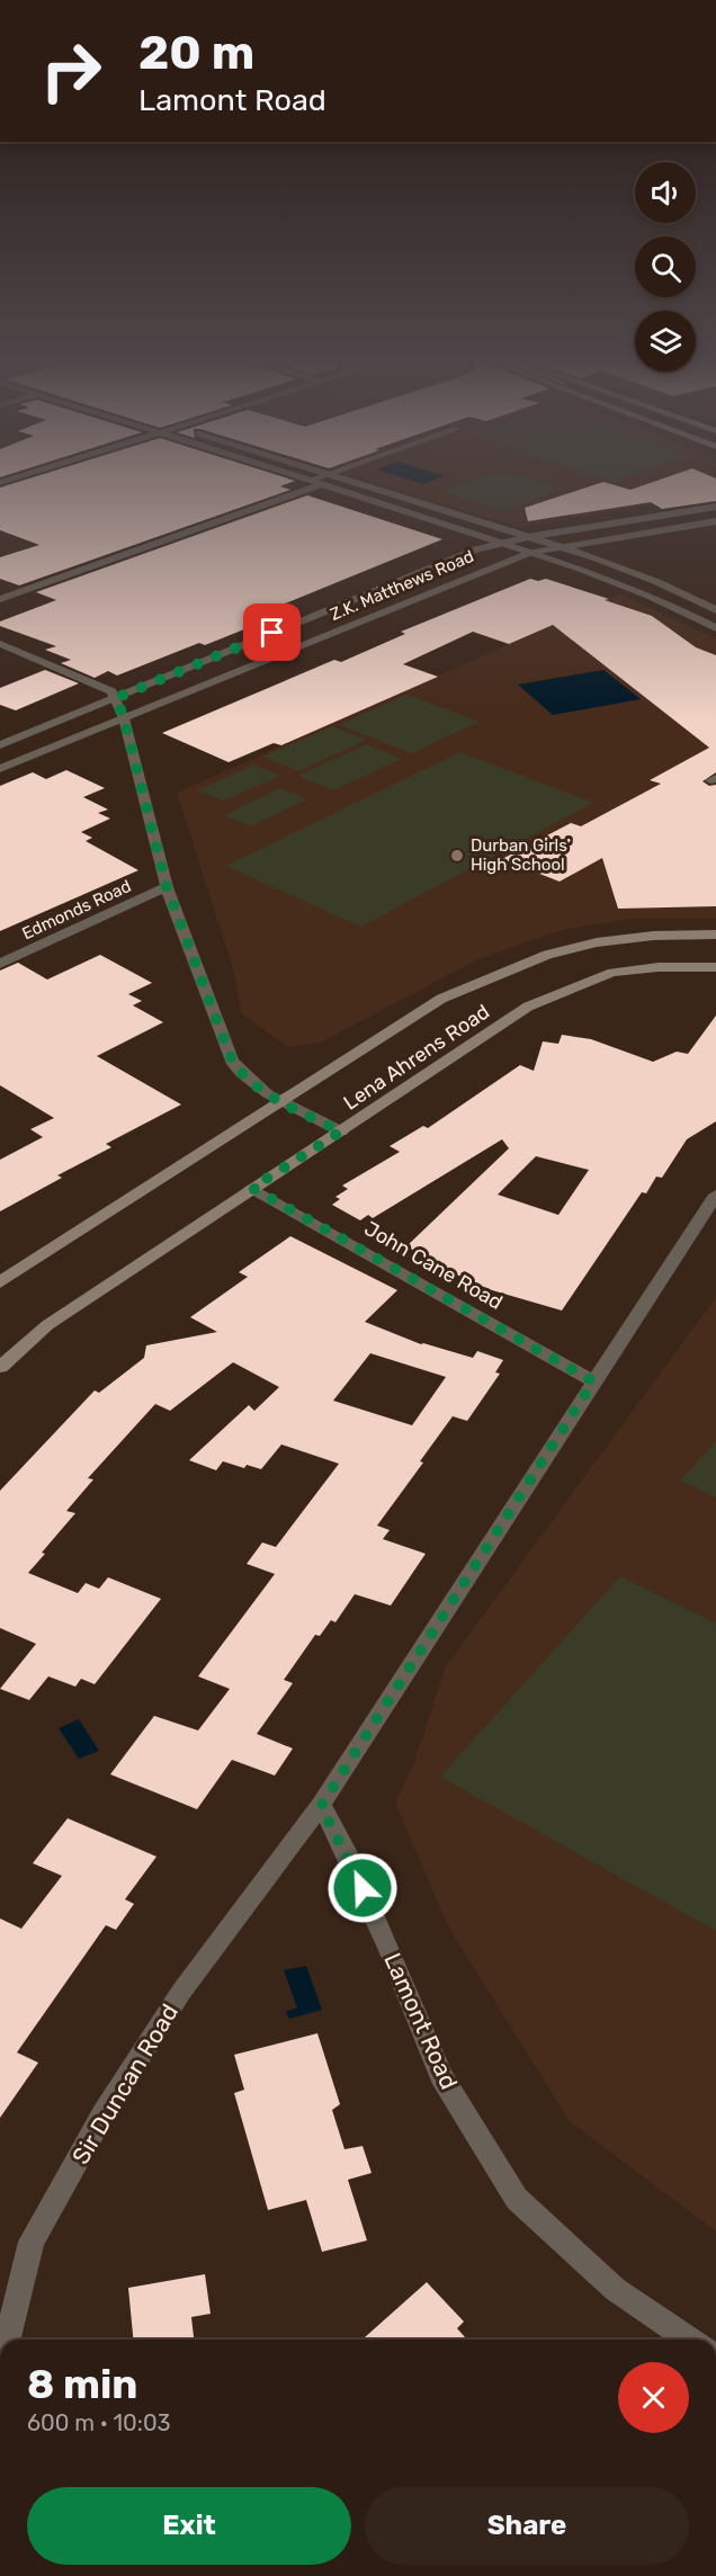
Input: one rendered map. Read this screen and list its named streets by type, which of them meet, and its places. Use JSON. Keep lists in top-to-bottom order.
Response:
{
  "streets": {
    "main road": ["Lena Ahrens Road"],
    "street": [
      "Z.K. Matthews Road",
      "Edmonds Road",
      "John Cane Road",
      "Lamont Road",
      "Sir Duncan Road"
    ]
  },
  "crossings": [
    ["Lena Ahrens Road", "John Cane Road"],
    ["Lamont Road", "Sir Duncan Road"]
  ],
  "places": ["Durban Girls' High School"],
  "page": {
    "turn": ["20 m", "Lamont Road"],
    "heading": ["8 min", "600 m · 10:03"],
    "buttons": ["Exit", "Share"]
  }
}
